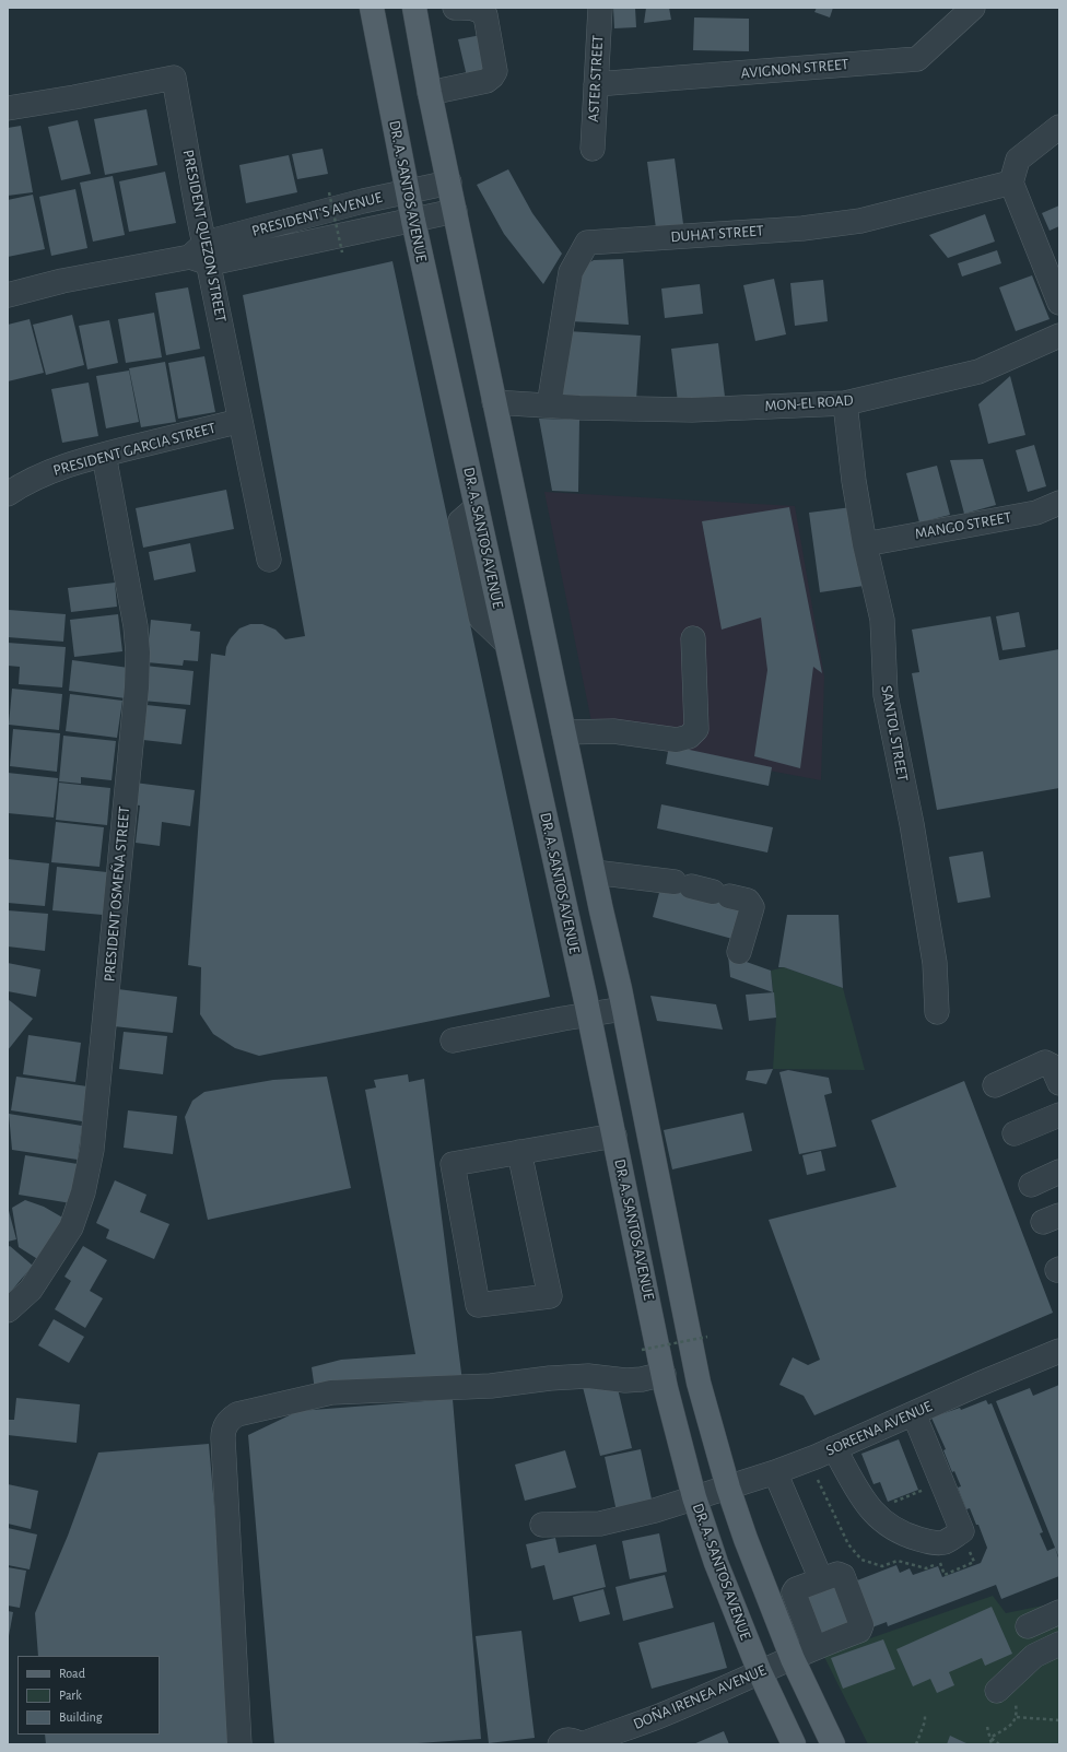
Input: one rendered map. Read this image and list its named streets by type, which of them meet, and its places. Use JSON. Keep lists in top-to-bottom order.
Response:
{
  "streets": {
    "main road": ["DR. A. SANTOS AVENUE"],
    "street": [
      "AVIGNON STREET",
      "ASTER STREET",
      "PRESIDENT'S AVENUE",
      "DUHAT STREET",
      "PRESIDENT QUEZON STREET",
      "MON-EL ROAD",
      "PRESIDENT GARCIA STREET",
      "MANGO STREET",
      "SANTOL STREET",
      "PRESIDENT OSMEÑA STREET",
      "SOREENA AVENUE",
      "DOÑA IRENEA AVENUE"
    ]
  },
  "crossings": [
    ["AVIGNON STREET", "ASTER STREET"],
    ["DR. A. SANTOS AVENUE", "PRESIDENT'S AVENUE"],
    ["DR. A. SANTOS AVENUE", "MON-EL ROAD"],
    ["DR. A. SANTOS AVENUE", "SOREENA AVENUE"],
    ["DR. A. SANTOS AVENUE", "DOÑA IRENEA AVENUE"],
    ["PRESIDENT'S AVENUE", "PRESIDENT QUEZON STREET"],
    ["DUHAT STREET", "MON-EL ROAD"],
    ["PRESIDENT QUEZON STREET", "PRESIDENT GARCIA STREET"],
    ["MON-EL ROAD", "SANTOL STREET"],
    ["PRESIDENT GARCIA STREET", "PRESIDENT OSMEÑA STREET"],
    ["MANGO STREET", "SANTOL STREET"]
  ],
  "legend": ["Road", "Park", "Building"]
}
